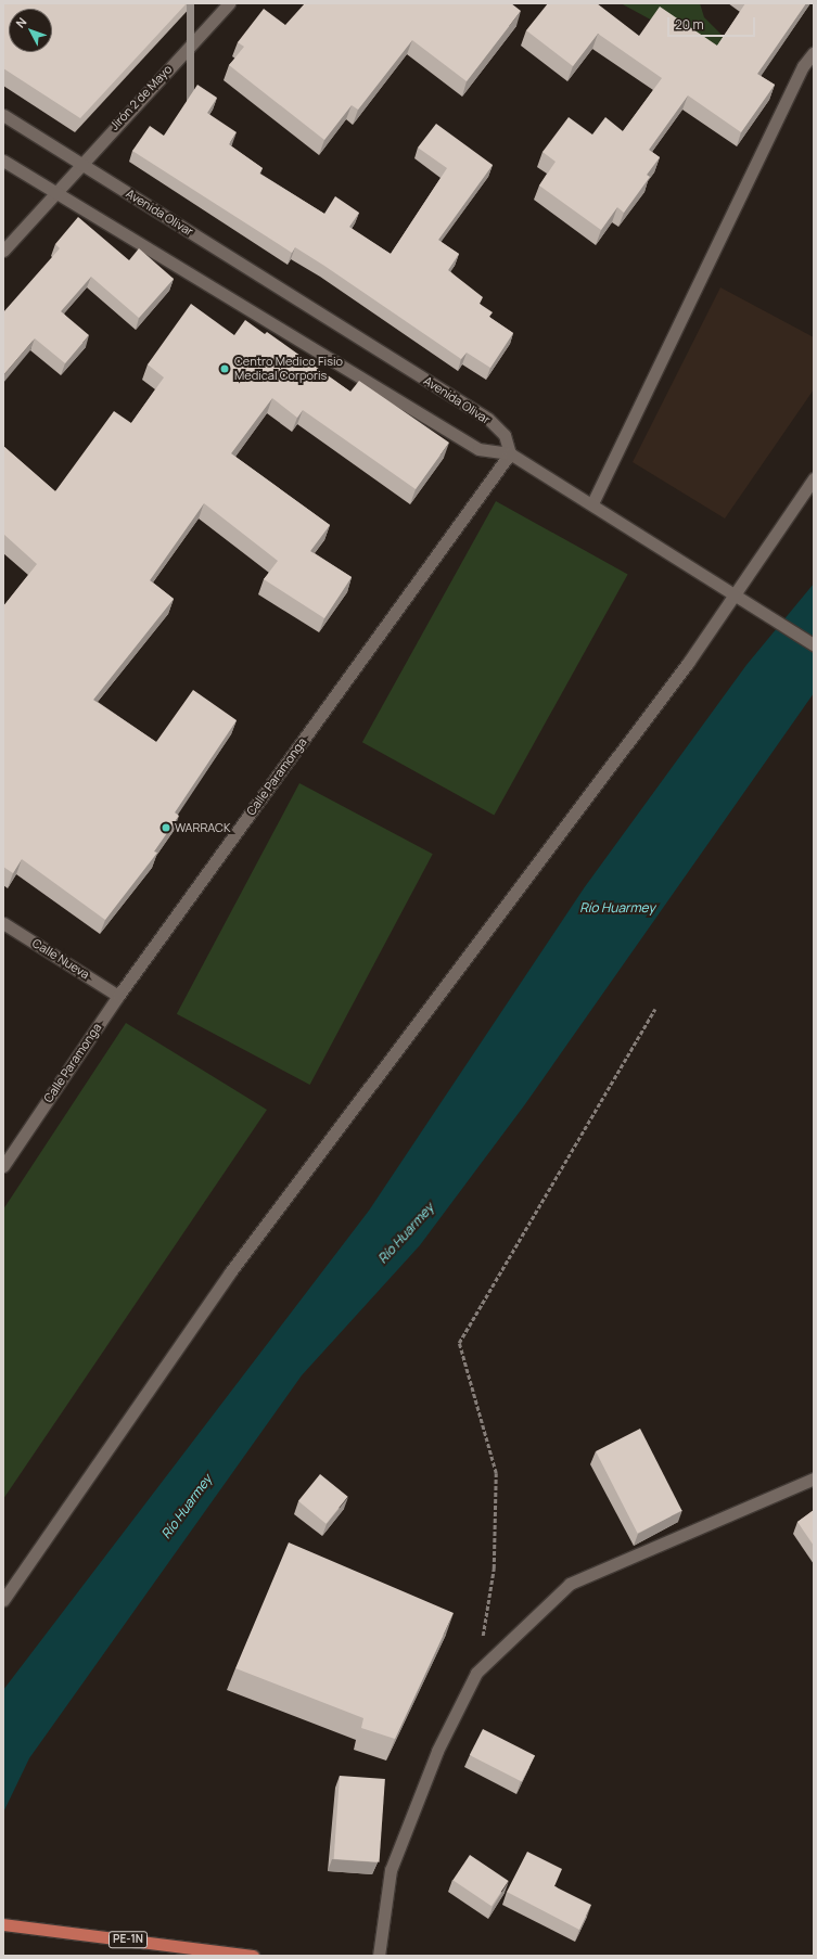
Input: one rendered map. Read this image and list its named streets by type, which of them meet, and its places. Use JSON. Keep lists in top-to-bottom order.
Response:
{
  "streets": {
    "highway": ["PE-1N"],
    "street": [
      "Jirón 2 de Mayo",
      "Avenida Olivar",
      "Calle Paramonga",
      "Calle Nueva"
    ]
  },
  "crossings": [
    ["Jirón 2 de Mayo", "Avenida Olivar"],
    ["Avenida Olivar", "Calle Paramonga"],
    ["Calle Paramonga", "Calle Nueva"]
  ],
  "water": ["Río Huarmey"],
  "places": ["Centro Medico Fisio Medical Corporis", "WARRACK"],
  "scale_bar": "20 m",
  "north": "top left"
}
